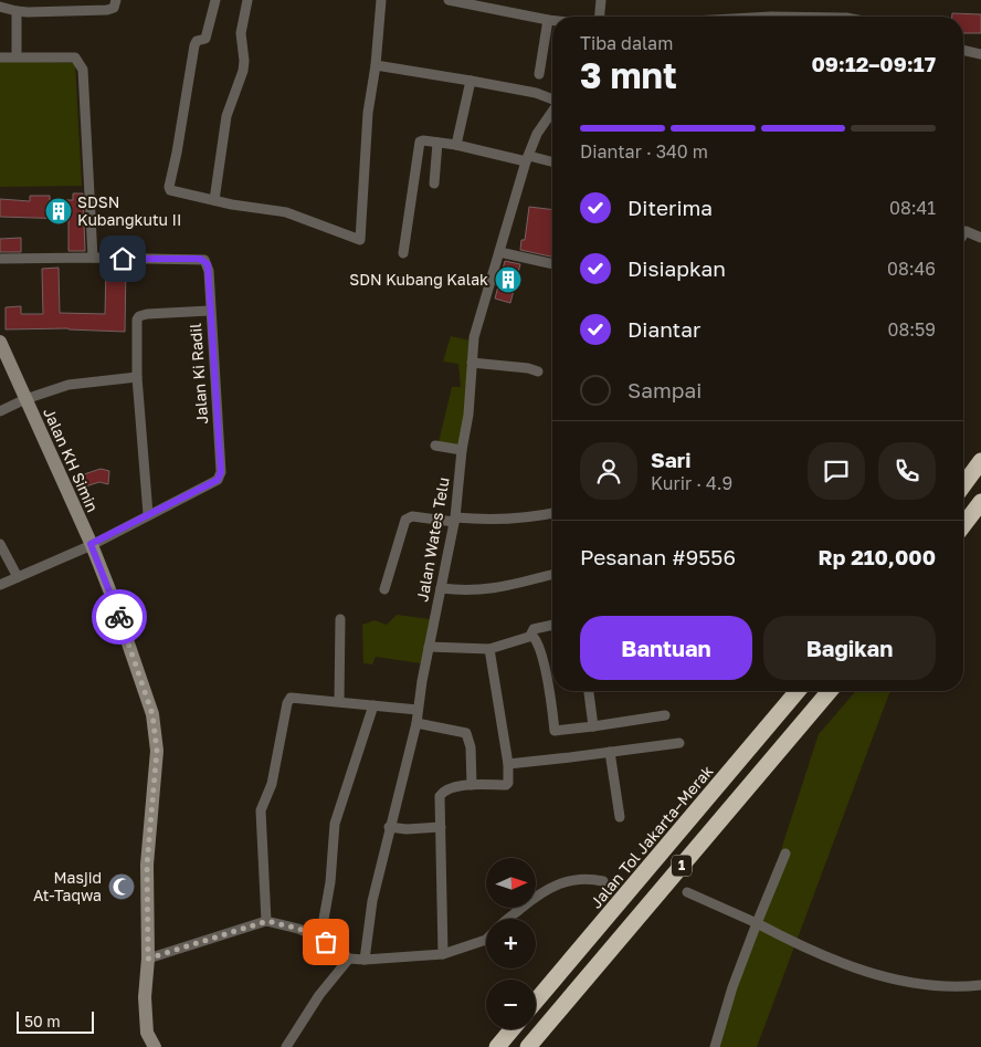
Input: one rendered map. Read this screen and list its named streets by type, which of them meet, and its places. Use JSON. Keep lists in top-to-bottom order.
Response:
{
  "streets": {
    "highway": ["Jalan Tol Jakarta–Merak", "1"],
    "street": ["Jalan Ki Radil", "Jalan KH Simin", "Jalan Wates Telu"]
  },
  "crossings": [
    ["Jalan Ki Radil", "Jalan KH Simin"]
  ],
  "places": {
    "building": ["SDSN Kubangkutu II", "SDN Kubang Kalak"],
    "mosque": ["Masjid At-Taqwa"]
  },
  "scale_bar": "50 m",
  "north": "right",
  "page": {
    "heading": ["3 mnt", "Tiba dalam", "09:12–09:17"],
    "panel": [
      "Sari",
      "Kurir · 4.9",
      "Pesanan #9556",
      "Rp 210,000"
    ],
    "bar": "Diantar · 340 m",
    "list": [
      ["Diterima", "08:41"],
      ["Disiapkan", "08:46"],
      ["Diantar", "08:59"],
      "Sampai"
    ],
    "buttons": ["Bantuan", "Bagikan"],
    "map_buttons": ["+", "−"],
    "scale": "50 m"
  }
}
